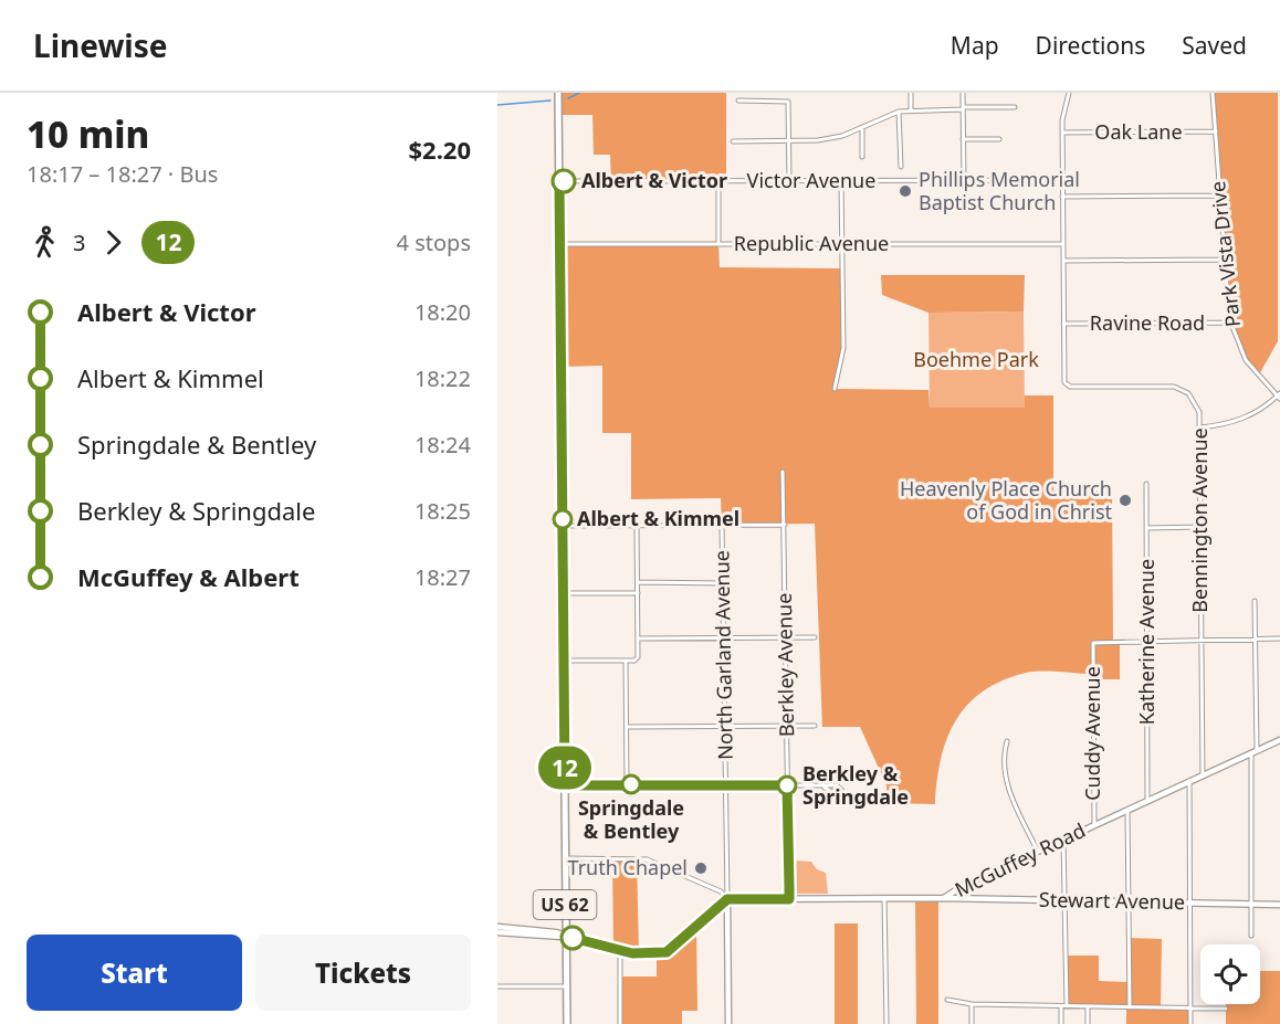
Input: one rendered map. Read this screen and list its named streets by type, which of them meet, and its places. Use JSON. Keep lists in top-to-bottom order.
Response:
{
  "streets": {
    "main road": ["US 62"],
    "street": [
      "Oak Lane",
      "Victor Avenue",
      "Republic Avenue",
      "Park Vista Drive",
      "Ravine Road",
      "Bennington Avenue",
      "Katherine Avenue",
      "North Garland Avenue",
      "Berkley Avenue",
      "Cuddy Avenue",
      "McGuffey Road",
      "Stewart Avenue"
    ]
  },
  "crossings": [
    ["Oak Lane", "Park Vista Drive"],
    ["Victor Avenue", "US 62"],
    ["Republic Avenue", "US 62"],
    ["Park Vista Drive", "Ravine Road"],
    ["Ravine Road", "Bennington Avenue"],
    ["Bennington Avenue", "McGuffey Road"],
    ["Katherine Avenue", "Cuddy Avenue"],
    ["Katherine Avenue", "McGuffey Road"],
    ["North Garland Avenue", "McGuffey Road"],
    ["Berkley Avenue", "McGuffey Road"],
    ["Cuddy Avenue", "McGuffey Road"],
    ["McGuffey Road", "Stewart Avenue"]
  ],
  "parks": ["Boehme Park"],
  "places": [
    "Albert & Victor",
    "Phillips Memorial Baptist Church",
    "Heavenly Place Church of God in Christ",
    "Albert & Kimmel",
    "Springdale & Bentley",
    "Berkley & Springdale",
    "Truth Chapel"
  ],
  "lines": ["bus line 12"],
  "page": {
    "header": "Linewise",
    "nav": ["Map", "Directions", "Saved"],
    "heading": ["10 min", "18:17 – 18:27 · Bus", "$2.20"],
    "on_map": "12",
    "legs": ["3", "12", "4 stops"],
    "list": [
      {
        "name": "Albert & Victor",
        "value": "18:20"
      },
      {
        "name": "Albert & Kimmel",
        "value": "18:22"
      },
      {
        "name": "Springdale & Bentley",
        "value": "18:24"
      },
      {
        "name": "Berkley & Springdale",
        "value": "18:25"
      },
      {
        "name": "McGuffey & Albert",
        "value": "18:27"
      }
    ],
    "buttons": ["Start", "Tickets"]
  }
}
